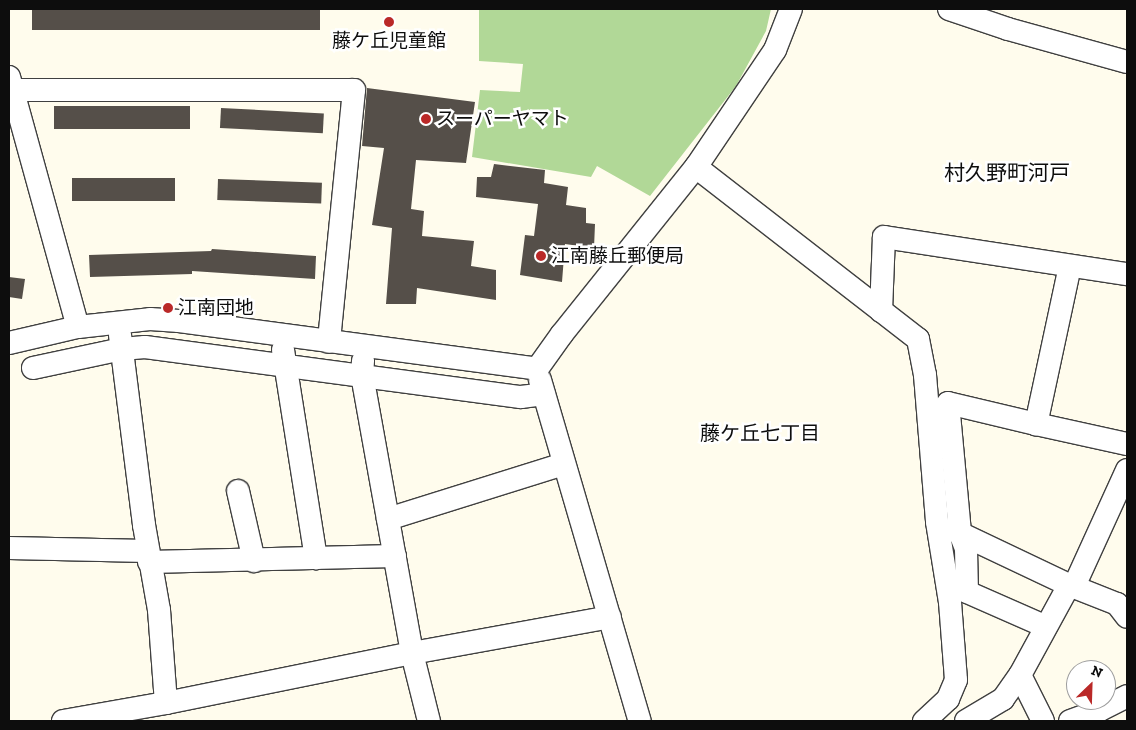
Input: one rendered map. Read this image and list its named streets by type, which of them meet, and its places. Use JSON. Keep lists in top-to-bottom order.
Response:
{
  "districts": ["村久野町河戸", "藤ケ丘七丁目"],
  "places": [
    "藤ケ丘児童館",
    "スーパーヤマト",
    "江南藤丘郵便局",
    "江南団地"
  ],
  "north": "top right"
}
